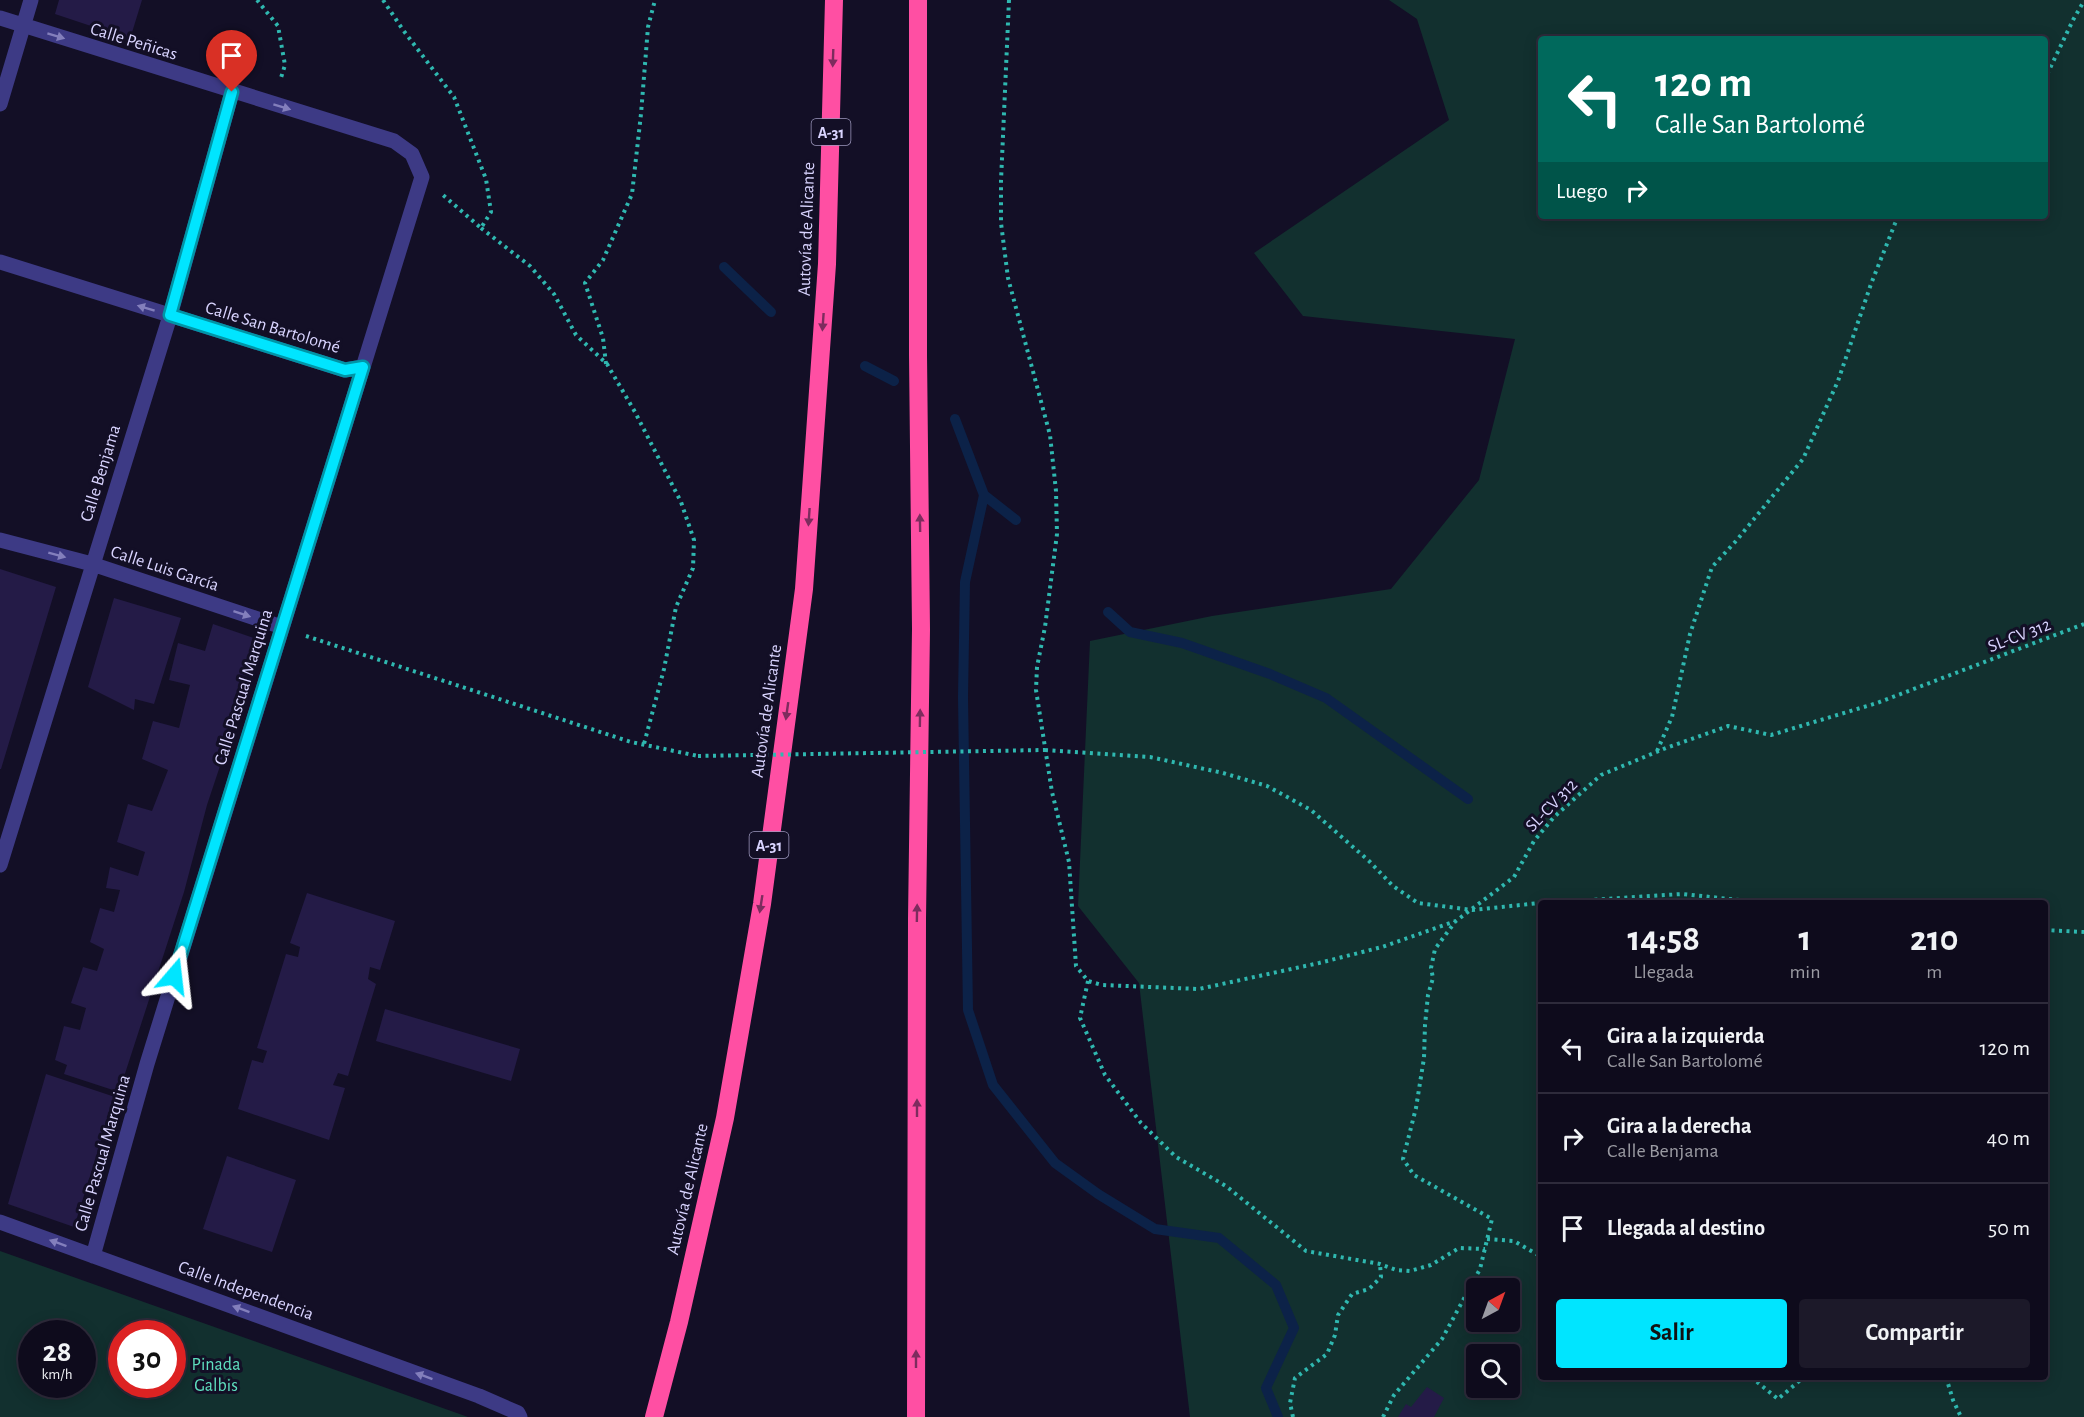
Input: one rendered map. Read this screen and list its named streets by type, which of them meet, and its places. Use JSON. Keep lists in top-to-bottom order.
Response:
{
  "streets": {
    "highway": ["A-31", "Autovía de Alicante"],
    "street": [
      "Calle Peñicas",
      "Calle San Bartolomé",
      "Calle Benjama",
      "Calle Luis García",
      "Calle Pascual Marquina",
      "Calle Independencia"
    ],
    "path": ["SL-CV 312"]
  },
  "crossings": [
    ["Calle Peñicas", "Calle Benjama"],
    ["Calle Peñicas", "Calle Pascual Marquina"],
    ["Calle San Bartolomé", "Calle Benjama"],
    ["Calle San Bartolomé", "Calle Pascual Marquina"],
    ["Calle Benjama", "Calle Luis García"],
    ["Calle Luis García", "Calle Pascual Marquina"],
    ["Calle Pascual Marquina", "Calle Independencia"]
  ],
  "one_way": [
    "Calle Peñicas",
    "Calle San Bartolomé",
    "Calle Luis García",
    "Calle Independencia"
  ],
  "parks": ["Pinada Galbis"],
  "north": "top right",
  "page": {
    "turn": ["120 m", "Calle San Bartolomé"],
    "then": "Luego",
    "eta": [
      "14:58",
      "Llegada",
      "1",
      "min",
      "210",
      "m"
    ],
    "list": [
      {
        "name": "Gira a la izquierda",
        "note": "Calle San Bartolomé",
        "value": "120 m"
      },
      {
        "name": "Gira a la derecha",
        "note": "Calle Benjama",
        "value": "40 m"
      },
      {
        "name": "Llegada al destino",
        "value": "50 m"
      }
    ],
    "buttons": ["Salir", "Compartir"],
    "speed": "28 km/h",
    "limit": "30"
  }
}
